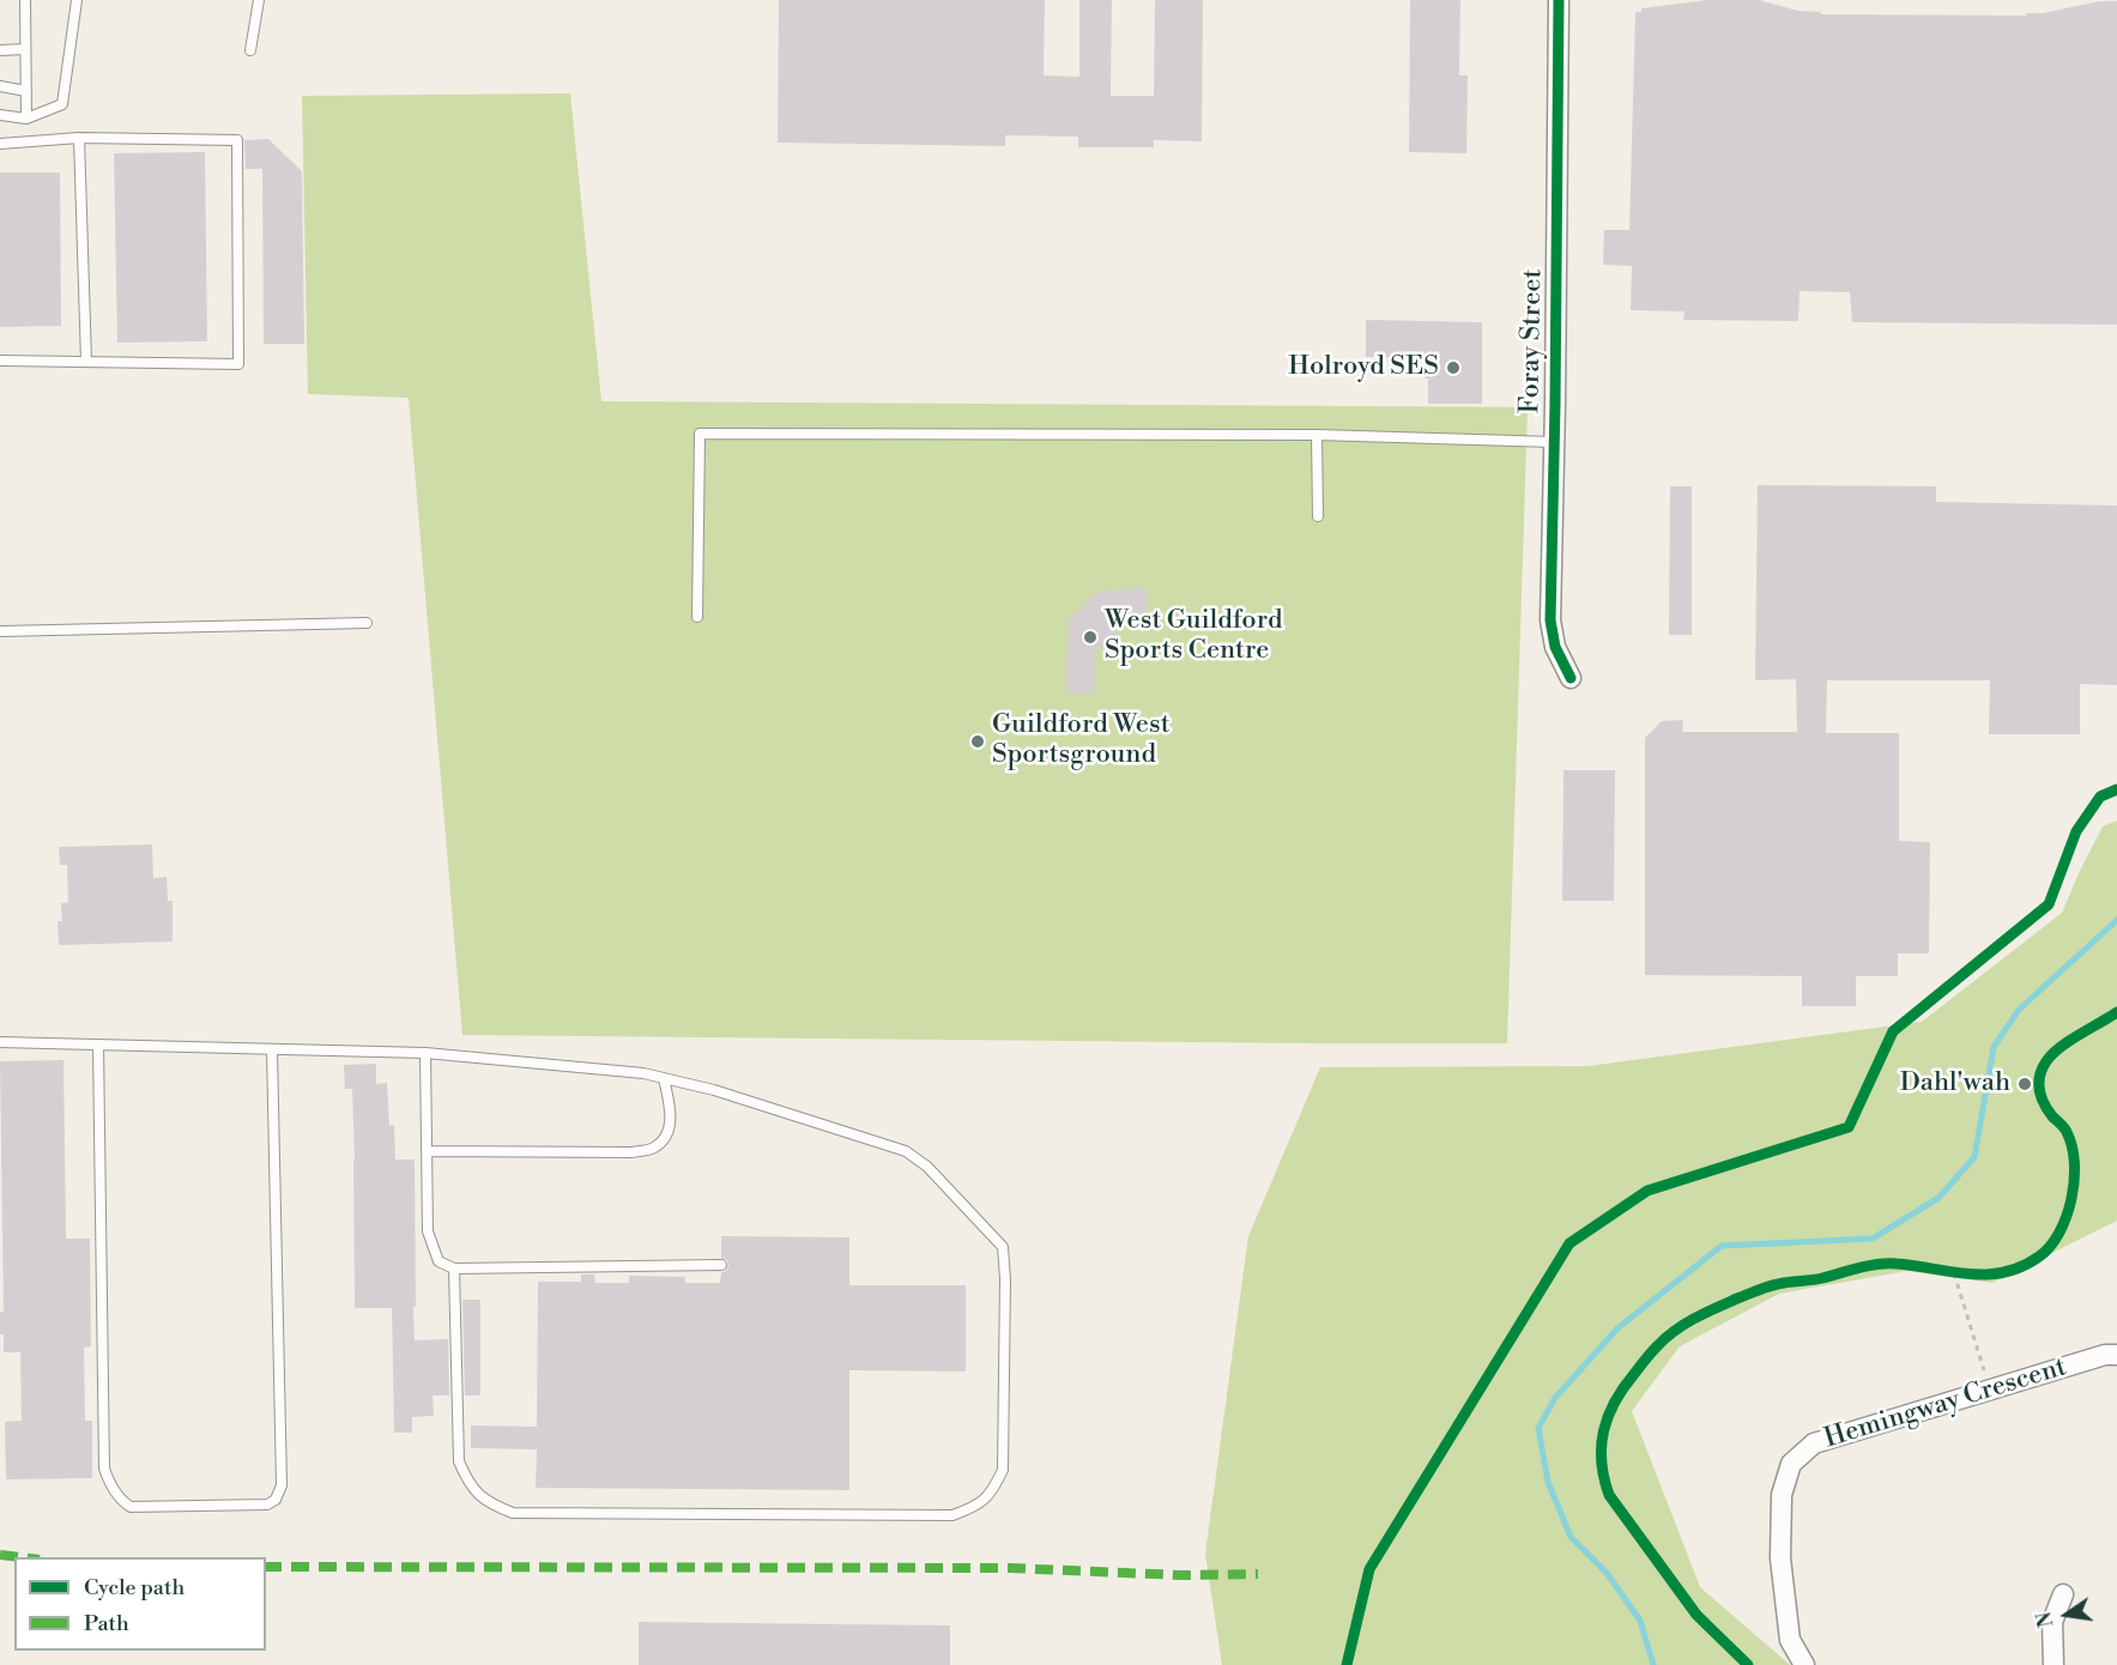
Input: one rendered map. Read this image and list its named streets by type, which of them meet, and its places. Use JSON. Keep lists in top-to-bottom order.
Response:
{
  "streets": {
    "street": ["Foray Street", "Hemingway Crescent"]
  },
  "places": [
    "Holroyd SES",
    "West Guildford Sports Centre",
    "Guildford West Sportsground",
    "Dahl'wah"
  ],
  "legend": ["Cycle path", "Path"],
  "north": "left"
}
